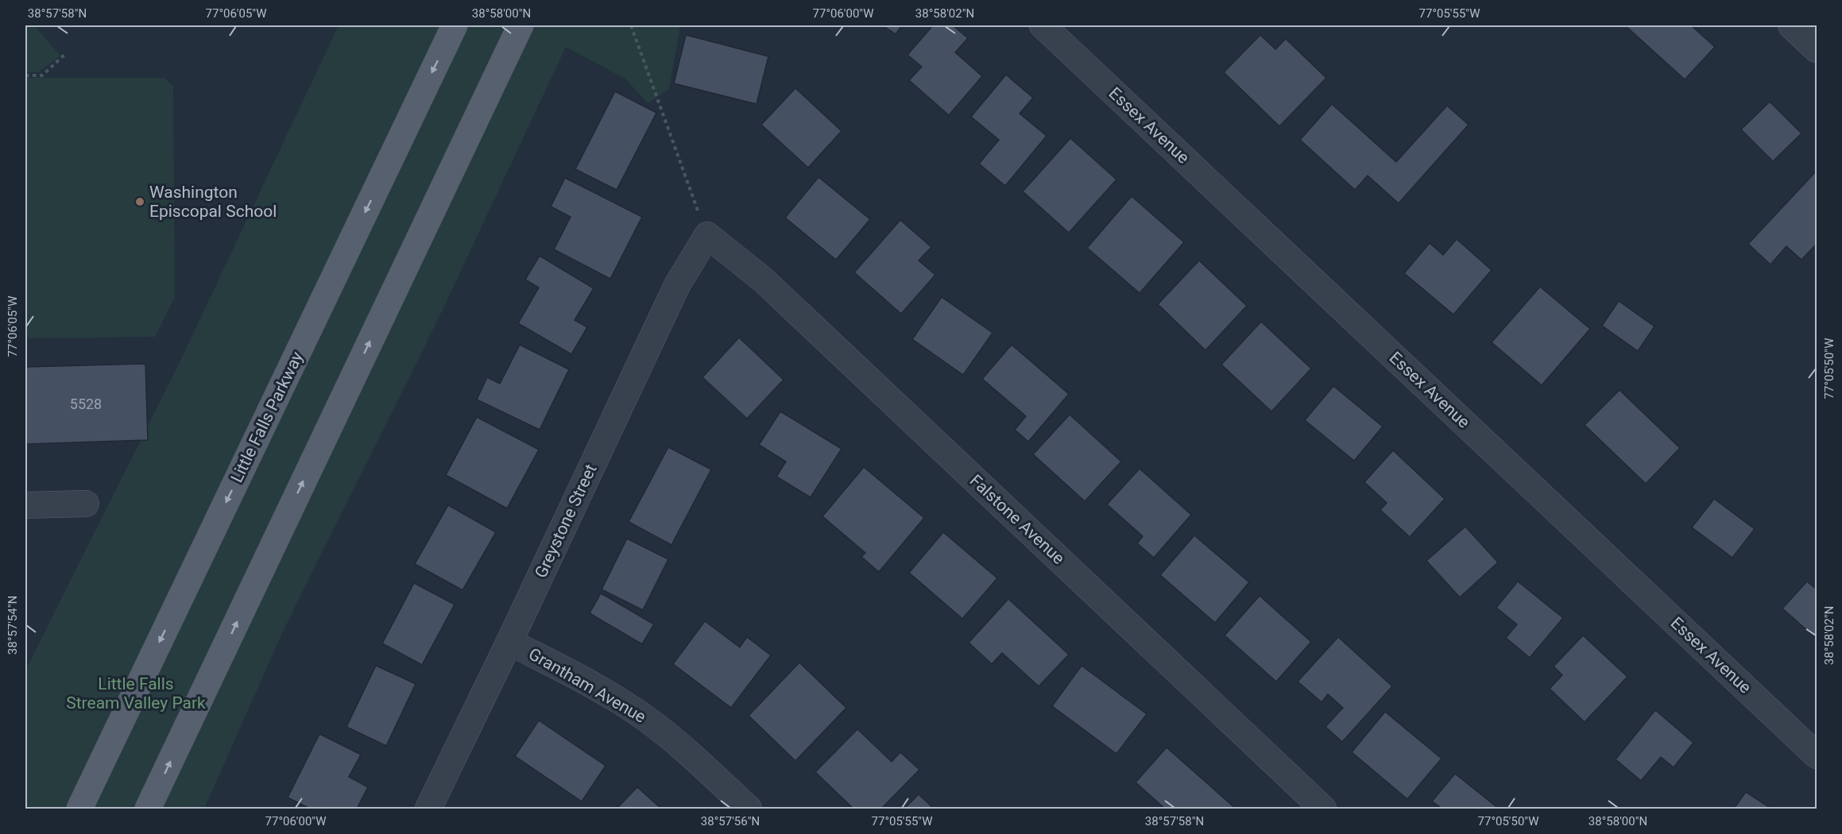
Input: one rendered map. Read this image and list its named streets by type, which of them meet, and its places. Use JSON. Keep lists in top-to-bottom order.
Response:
{
  "streets": {
    "main road": ["Little Falls Parkway"],
    "street": [
      "Essex Avenue",
      "Falstone Avenue",
      "Greystone Street",
      "Grantham Avenue"
    ]
  },
  "crossings": [
    ["Falstone Avenue", "Greystone Street"],
    ["Greystone Street", "Grantham Avenue"]
  ],
  "parks": ["Little Falls Stream Valley Park"],
  "places": ["Washington Episcopal School"],
  "house_numbers": ["5528"],
  "coordinates": [
    "38°57'58\"N",
    "77°06'05\"W",
    "38°58'00\"N",
    "77°06'00\"W",
    "38°58'02\"N",
    "77°05'55\"W",
    "77°05'50\"W",
    "38°57'54\"N",
    "38°57'56\"N"
  ]
}
